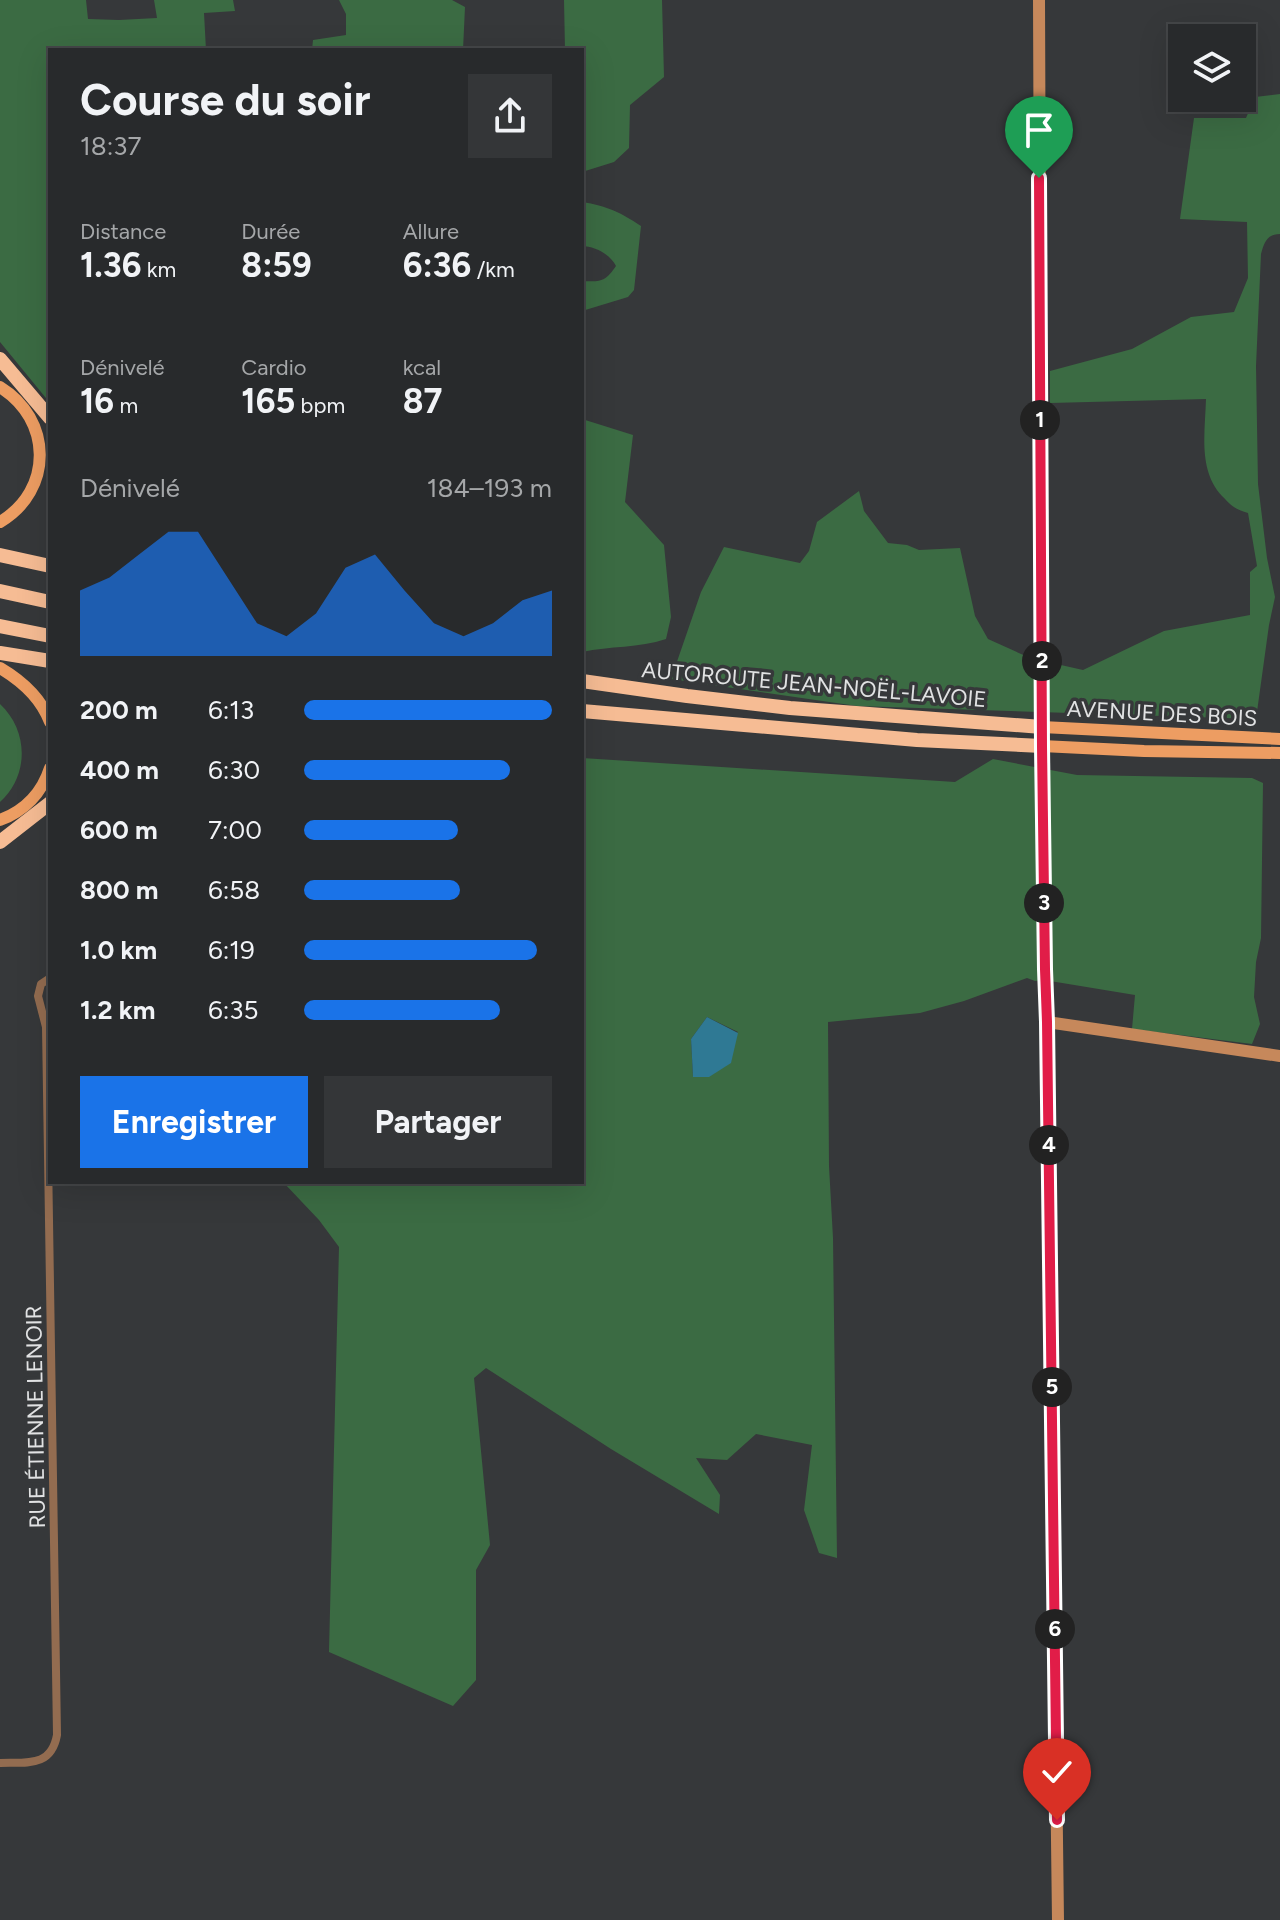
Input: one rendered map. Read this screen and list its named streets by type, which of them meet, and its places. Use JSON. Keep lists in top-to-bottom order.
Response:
{
  "streets": {
    "highway": ["AUTOROUTE JEAN-NOËL-LAVOIE"],
    "main road": ["AVENUE DES BOIS"],
    "street": ["RUE ÉTIENNE LENOIR"]
  },
  "crossings": [
    ["AUTOROUTE JEAN-NOËL-LAVOIE", "AVENUE DES BOIS"]
  ],
  "page": {
    "heading": ["Course du soir", "18:37"],
    "stats": [
      ["Distance", "1.36 km"],
      ["Durée", "8:59"],
      ["Allure", "6:36 /km"],
      ["Dénivelé", "16 m"],
      ["Cardio", "165 bpm"],
      ["kcal", "87"]
    ],
    "pins": [
      "1",
      "2",
      "3",
      "4",
      "5",
      "6"
    ],
    "chart": ["Dénivelé", "184–193 m"],
    "list": [
      {
        "name": "200 m",
        "note": "6:13"
      },
      {
        "name": "400 m",
        "note": "6:30"
      },
      {
        "name": "600 m",
        "note": "7:00"
      },
      {
        "name": "800 m",
        "note": "6:58"
      },
      {
        "name": "1.0 km",
        "note": "6:19"
      },
      {
        "name": "1.2 km",
        "note": "6:35"
      }
    ],
    "buttons": ["Enregistrer", "Partager"]
  }
}
